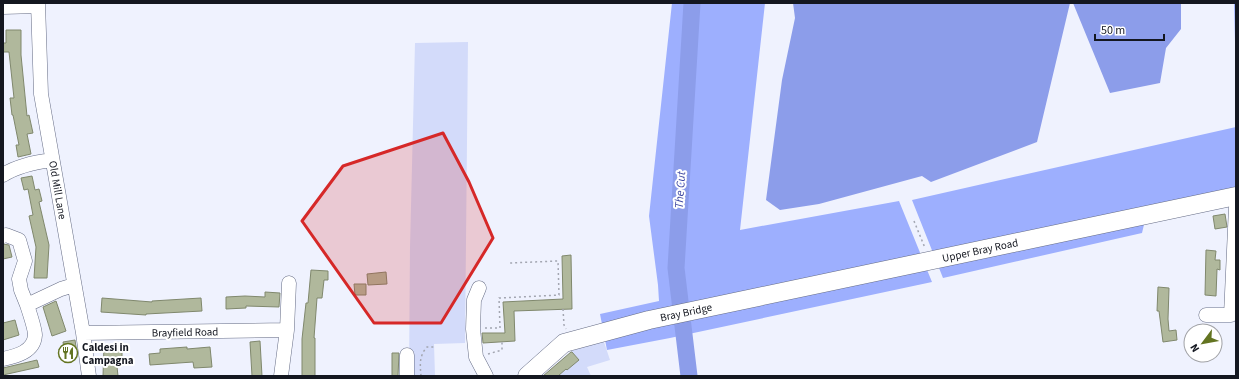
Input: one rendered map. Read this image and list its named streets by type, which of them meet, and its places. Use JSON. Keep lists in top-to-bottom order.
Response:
{
  "streets": {
    "main road": ["Upper Bray Road", "Bray Bridge"],
    "street": ["Old Mill Lane", "Brayfield Road"]
  },
  "crossings": [
    ["Old Mill Lane", "Brayfield Road"],
    ["Upper Bray Road", "Bray Bridge"]
  ],
  "water": ["The Cut"],
  "places": {
    "restaurant": ["Caldesi in Campagna"]
  },
  "scale_bar": "50 m",
  "north": "bottom left"
}
